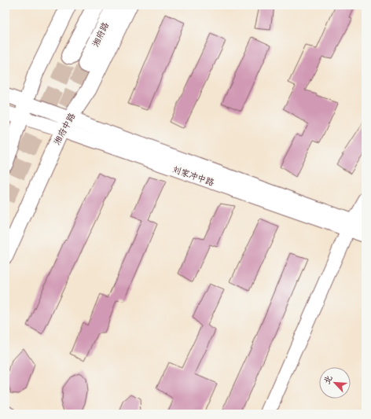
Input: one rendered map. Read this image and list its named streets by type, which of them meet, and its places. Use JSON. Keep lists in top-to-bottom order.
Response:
{
  "streets": {
    "highway": ["湘府路"],
    "main road": ["湘府中路", "刘家冲中路"]
  },
  "crossings": [
    ["湘府中路", "刘家冲中路"]
  ],
  "north": "top left"
}
